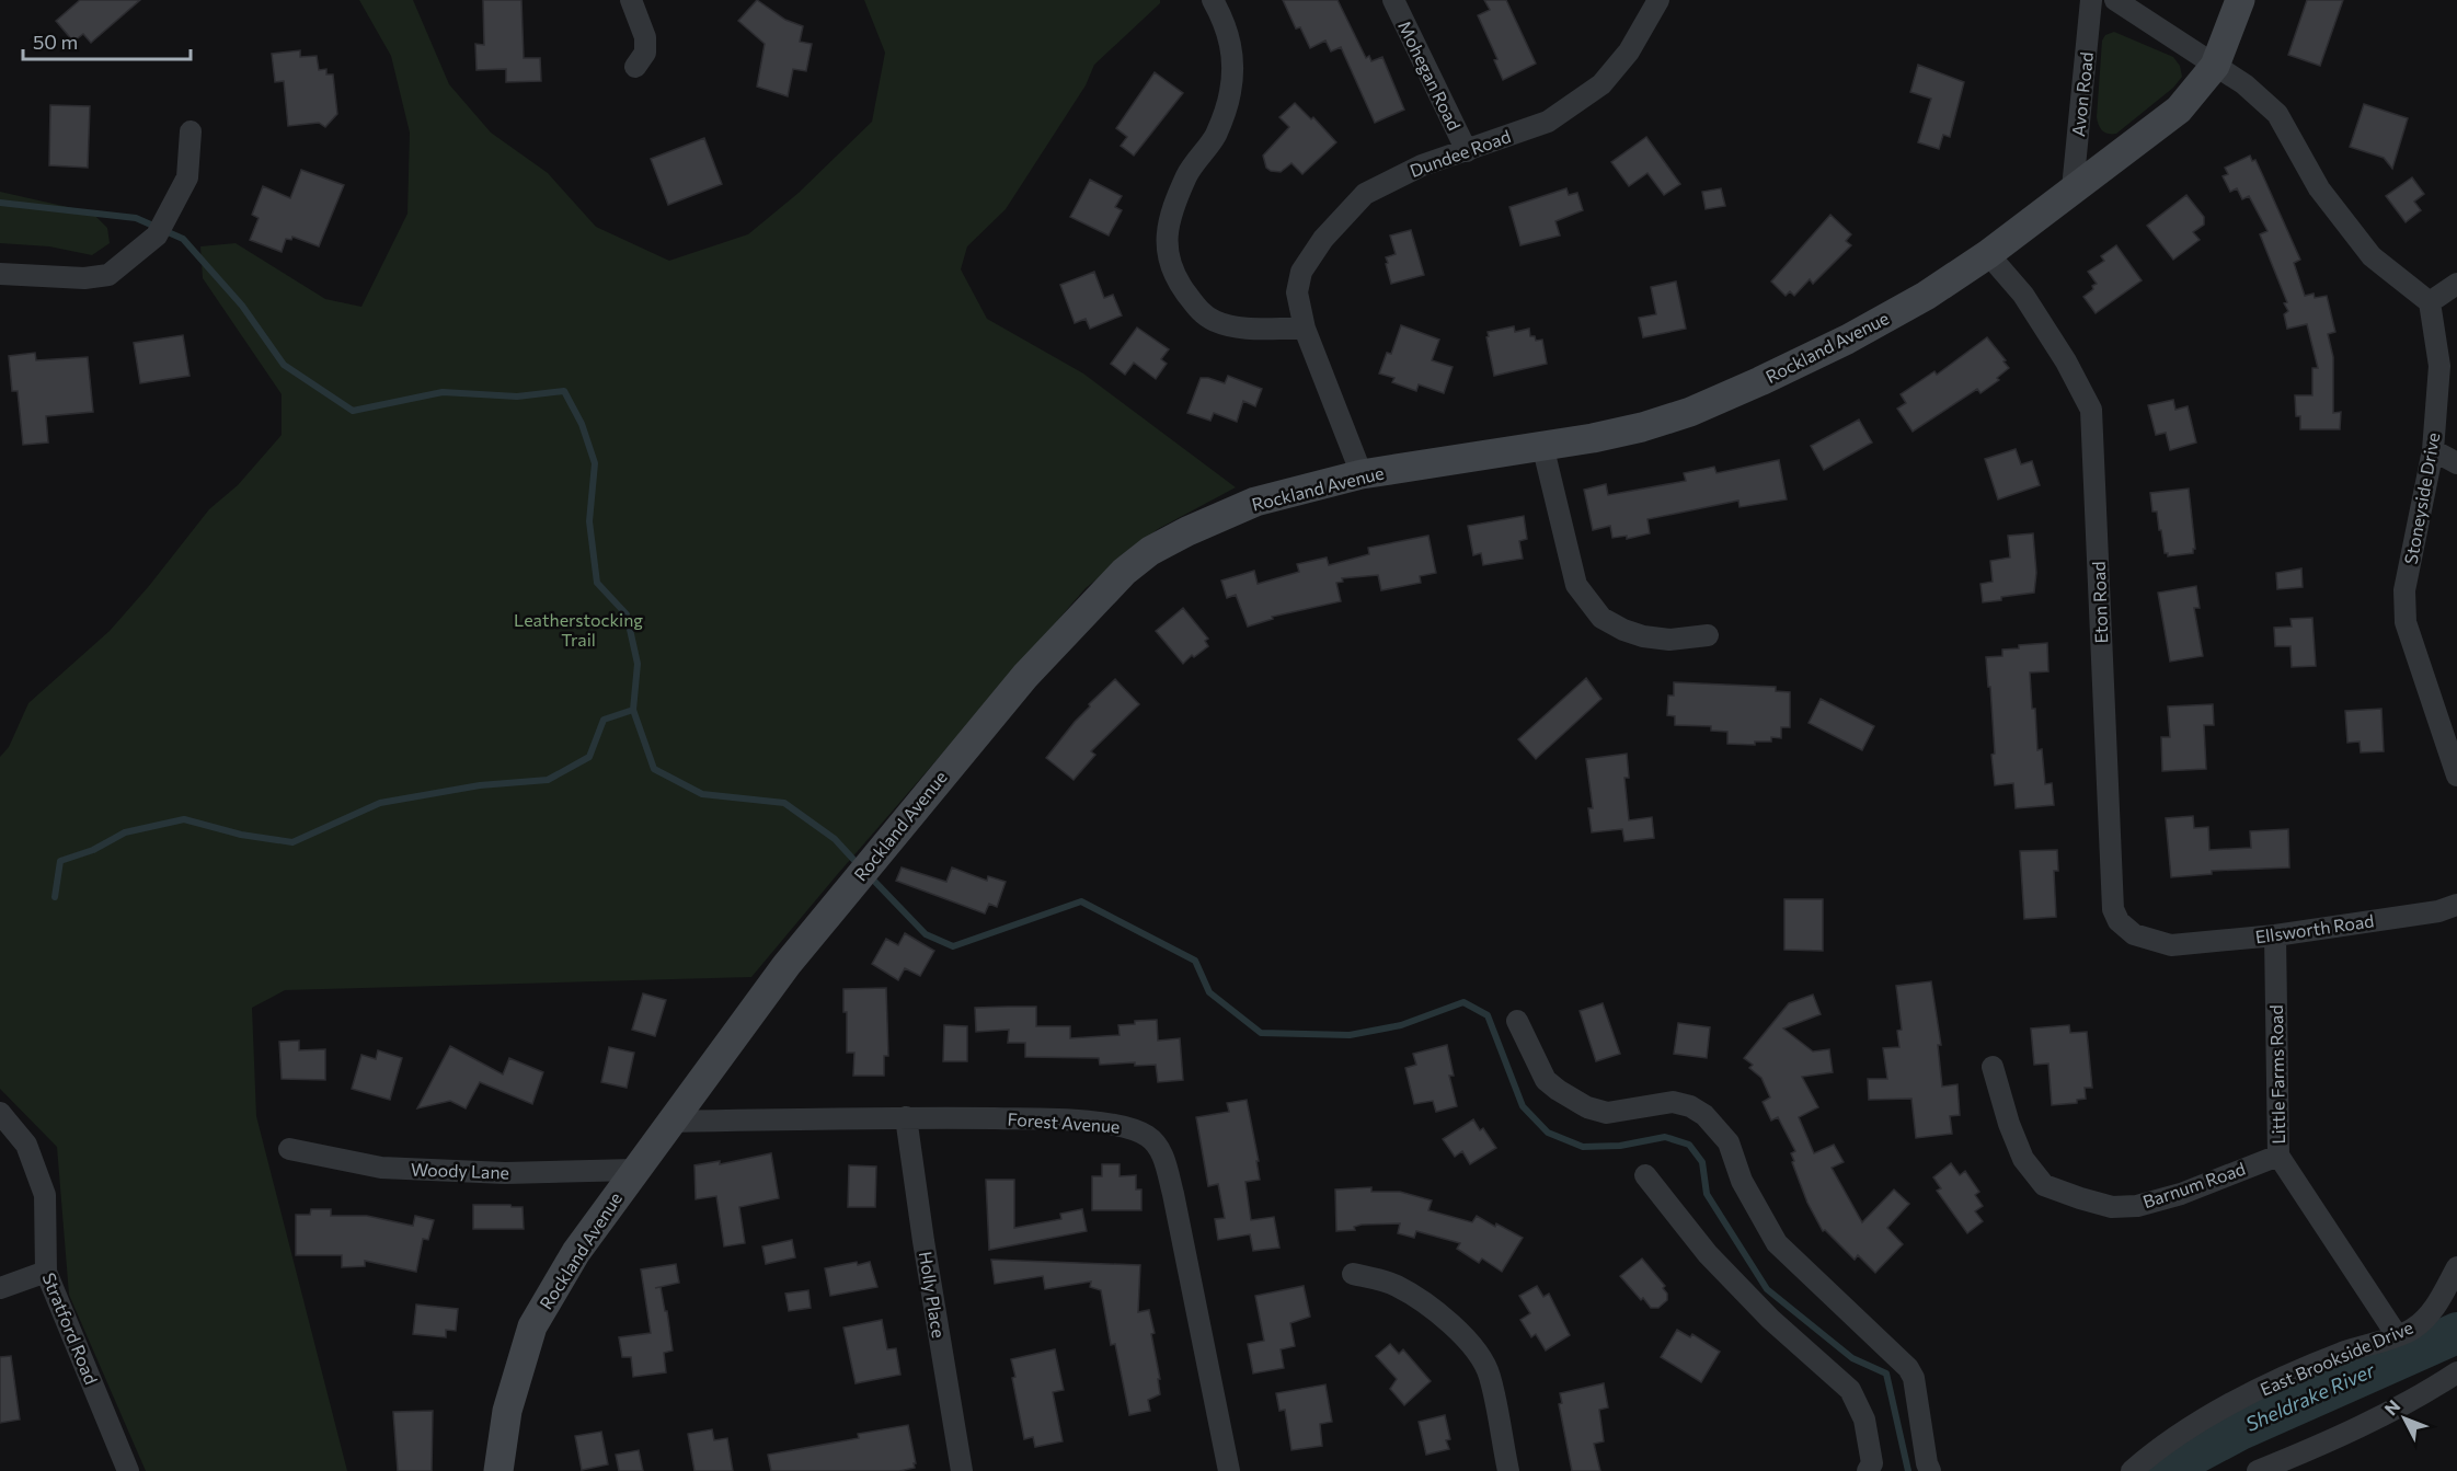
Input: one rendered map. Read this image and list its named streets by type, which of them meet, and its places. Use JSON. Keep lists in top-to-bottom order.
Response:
{
  "streets": {
    "street": [
      "Mohegan Road",
      "Avon Road",
      "Dundee Road",
      "Rockland Avenue",
      "Stoneyside Drive",
      "Eton Road",
      "Ellsworth Road",
      "Little Farms Road",
      "Forest Avenue",
      "Woody Lane",
      "Barnum Road",
      "Holly Place",
      "Stratford Road",
      "East Brookside Drive"
    ]
  },
  "crossings": [
    ["Mohegan Road", "Dundee Road"],
    ["Avon Road", "Rockland Avenue"],
    ["Dundee Road", "Rockland Avenue"],
    ["Rockland Avenue", "Eton Road"],
    ["Rockland Avenue", "Forest Avenue"],
    ["Rockland Avenue", "Woody Lane"],
    ["Eton Road", "Ellsworth Road"],
    ["Ellsworth Road", "Little Farms Road"],
    ["Little Farms Road", "Barnum Road"],
    ["Little Farms Road", "East Brookside Drive"],
    ["Forest Avenue", "Holly Place"]
  ],
  "water": ["Sheldrake River"],
  "parks": ["Leatherstocking Trail"],
  "scale_bar": "50 m",
  "north": "top left"
}
